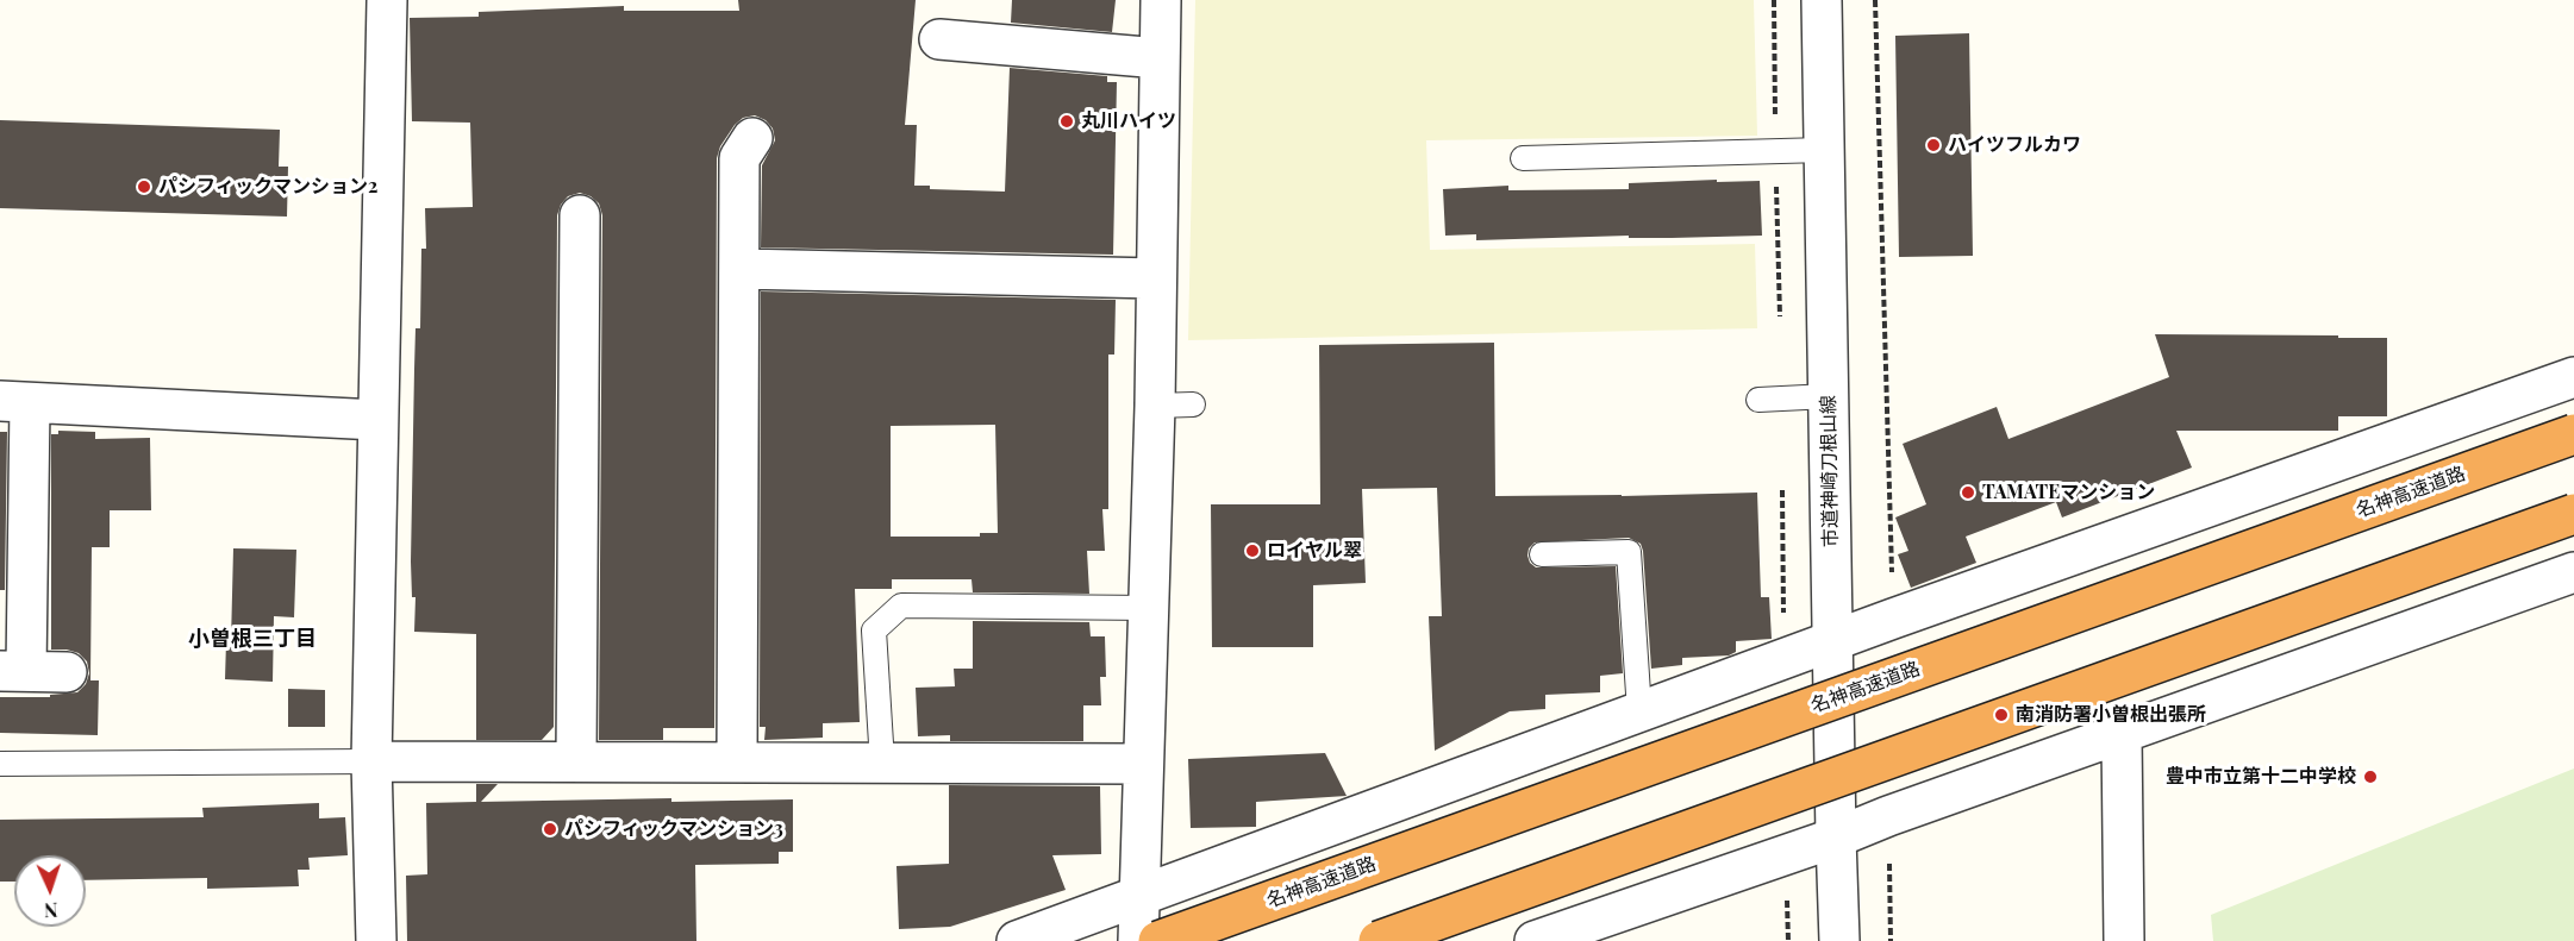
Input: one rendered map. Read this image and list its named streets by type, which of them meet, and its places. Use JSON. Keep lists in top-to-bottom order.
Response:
{
  "streets": {
    "highway": ["名神高速道路"],
    "street": ["市道神崎刀根山線"]
  },
  "districts": ["小曽根三丁目"],
  "places": [
    "丸川ハイツ",
    "ハイツフルカワ",
    "パシフィックマンション2",
    "TAMATEマンション",
    "ロイヤル翠",
    "南消防署小曽根出張所",
    "豊中市立第十二中学校",
    "パシフィックマンション3"
  ],
  "north": "bottom"
}
